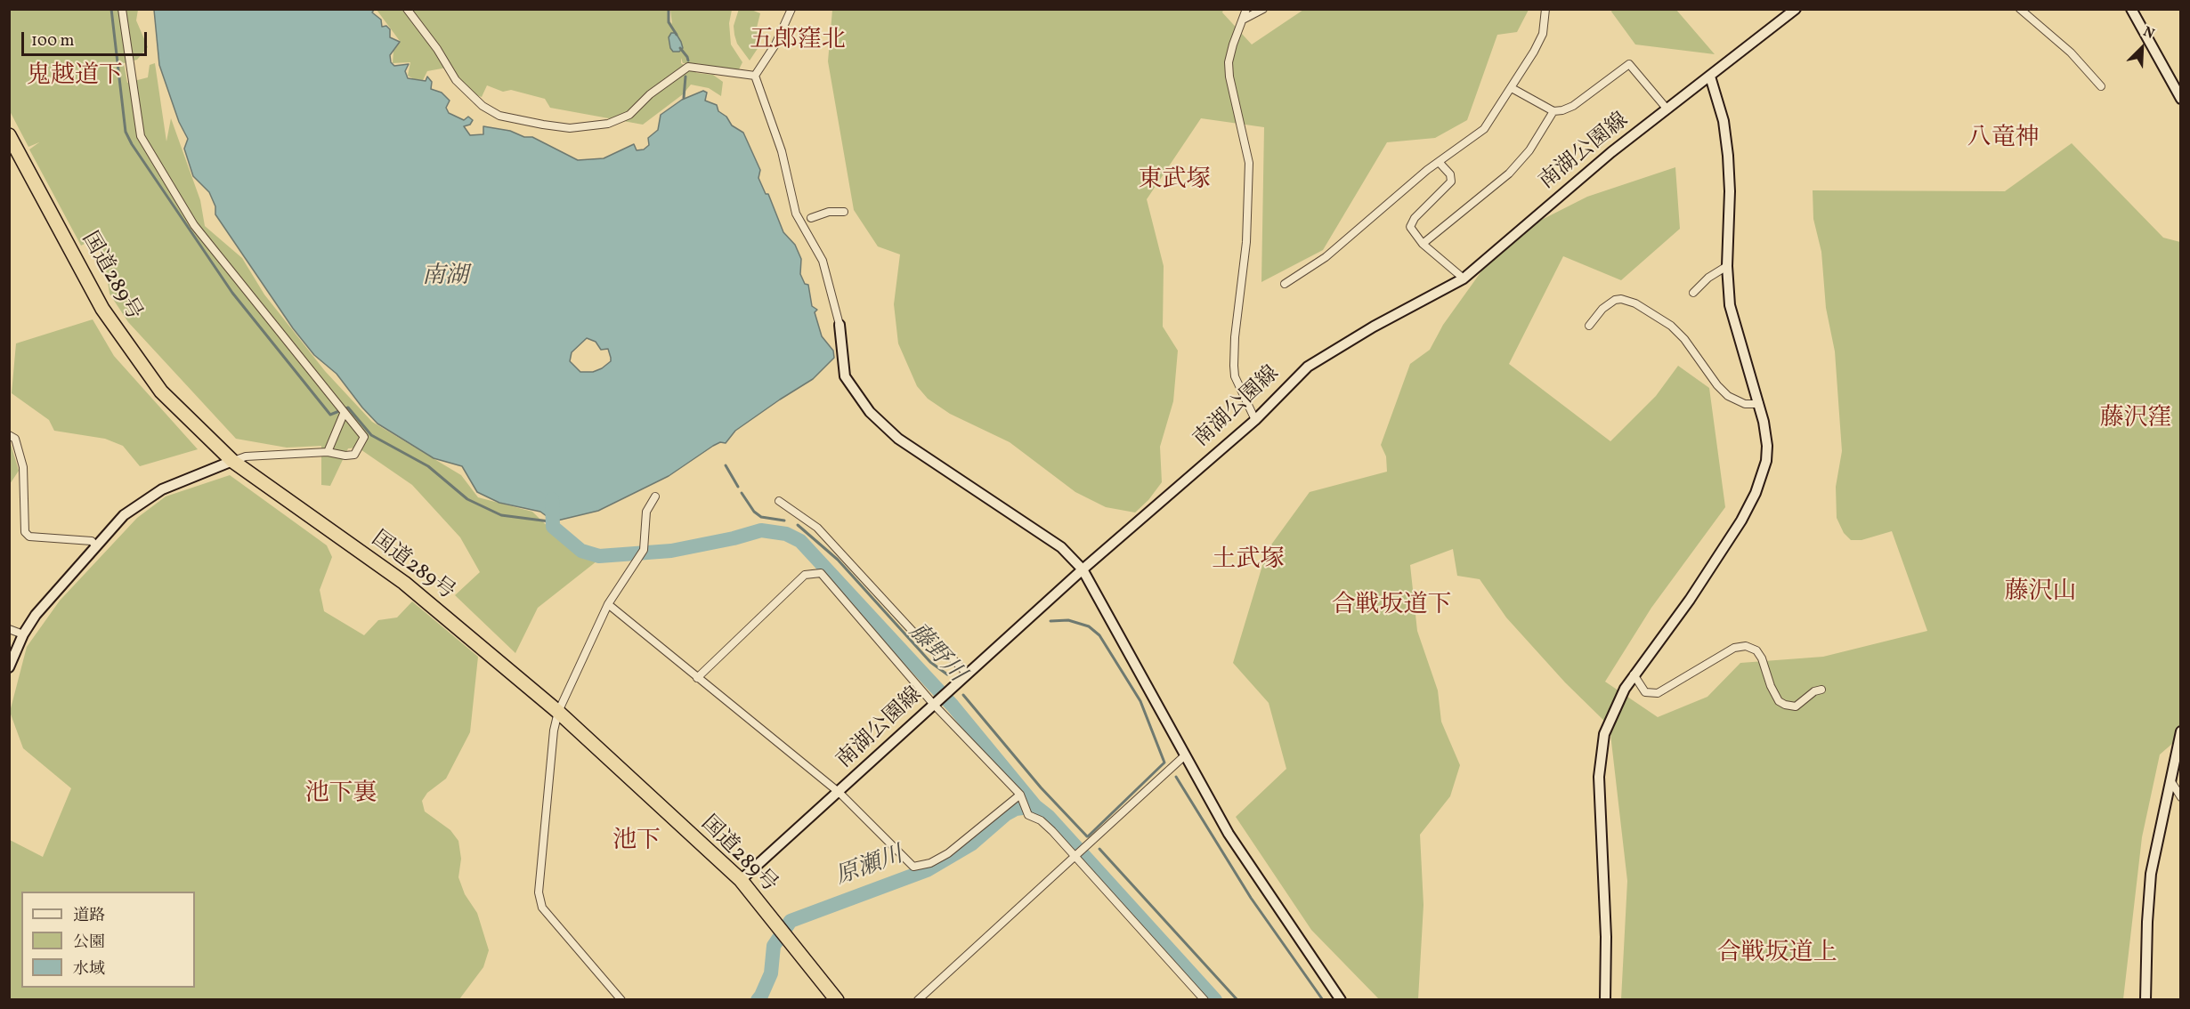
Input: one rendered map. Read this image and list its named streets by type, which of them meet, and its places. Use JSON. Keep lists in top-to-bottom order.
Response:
{
  "streets": {
    "highway": ["国道289号"],
    "street": ["南湖公園線"]
  },
  "crossings": [
    ["南湖公園線", "国道289号"]
  ],
  "districts": [
    "五郎窪北",
    "鬼越道下",
    "八竜神",
    "東武塚",
    "藤沢窪",
    "土武塚",
    "藤沢山",
    "合戦坂道下",
    "池下裏",
    "池下",
    "合戦坂道上"
  ],
  "water": ["南湖", "藤野川", "原瀬川"],
  "legend": ["道路", "公園", "水域"],
  "scale_bar": "100 m",
  "north": "top right"
}
